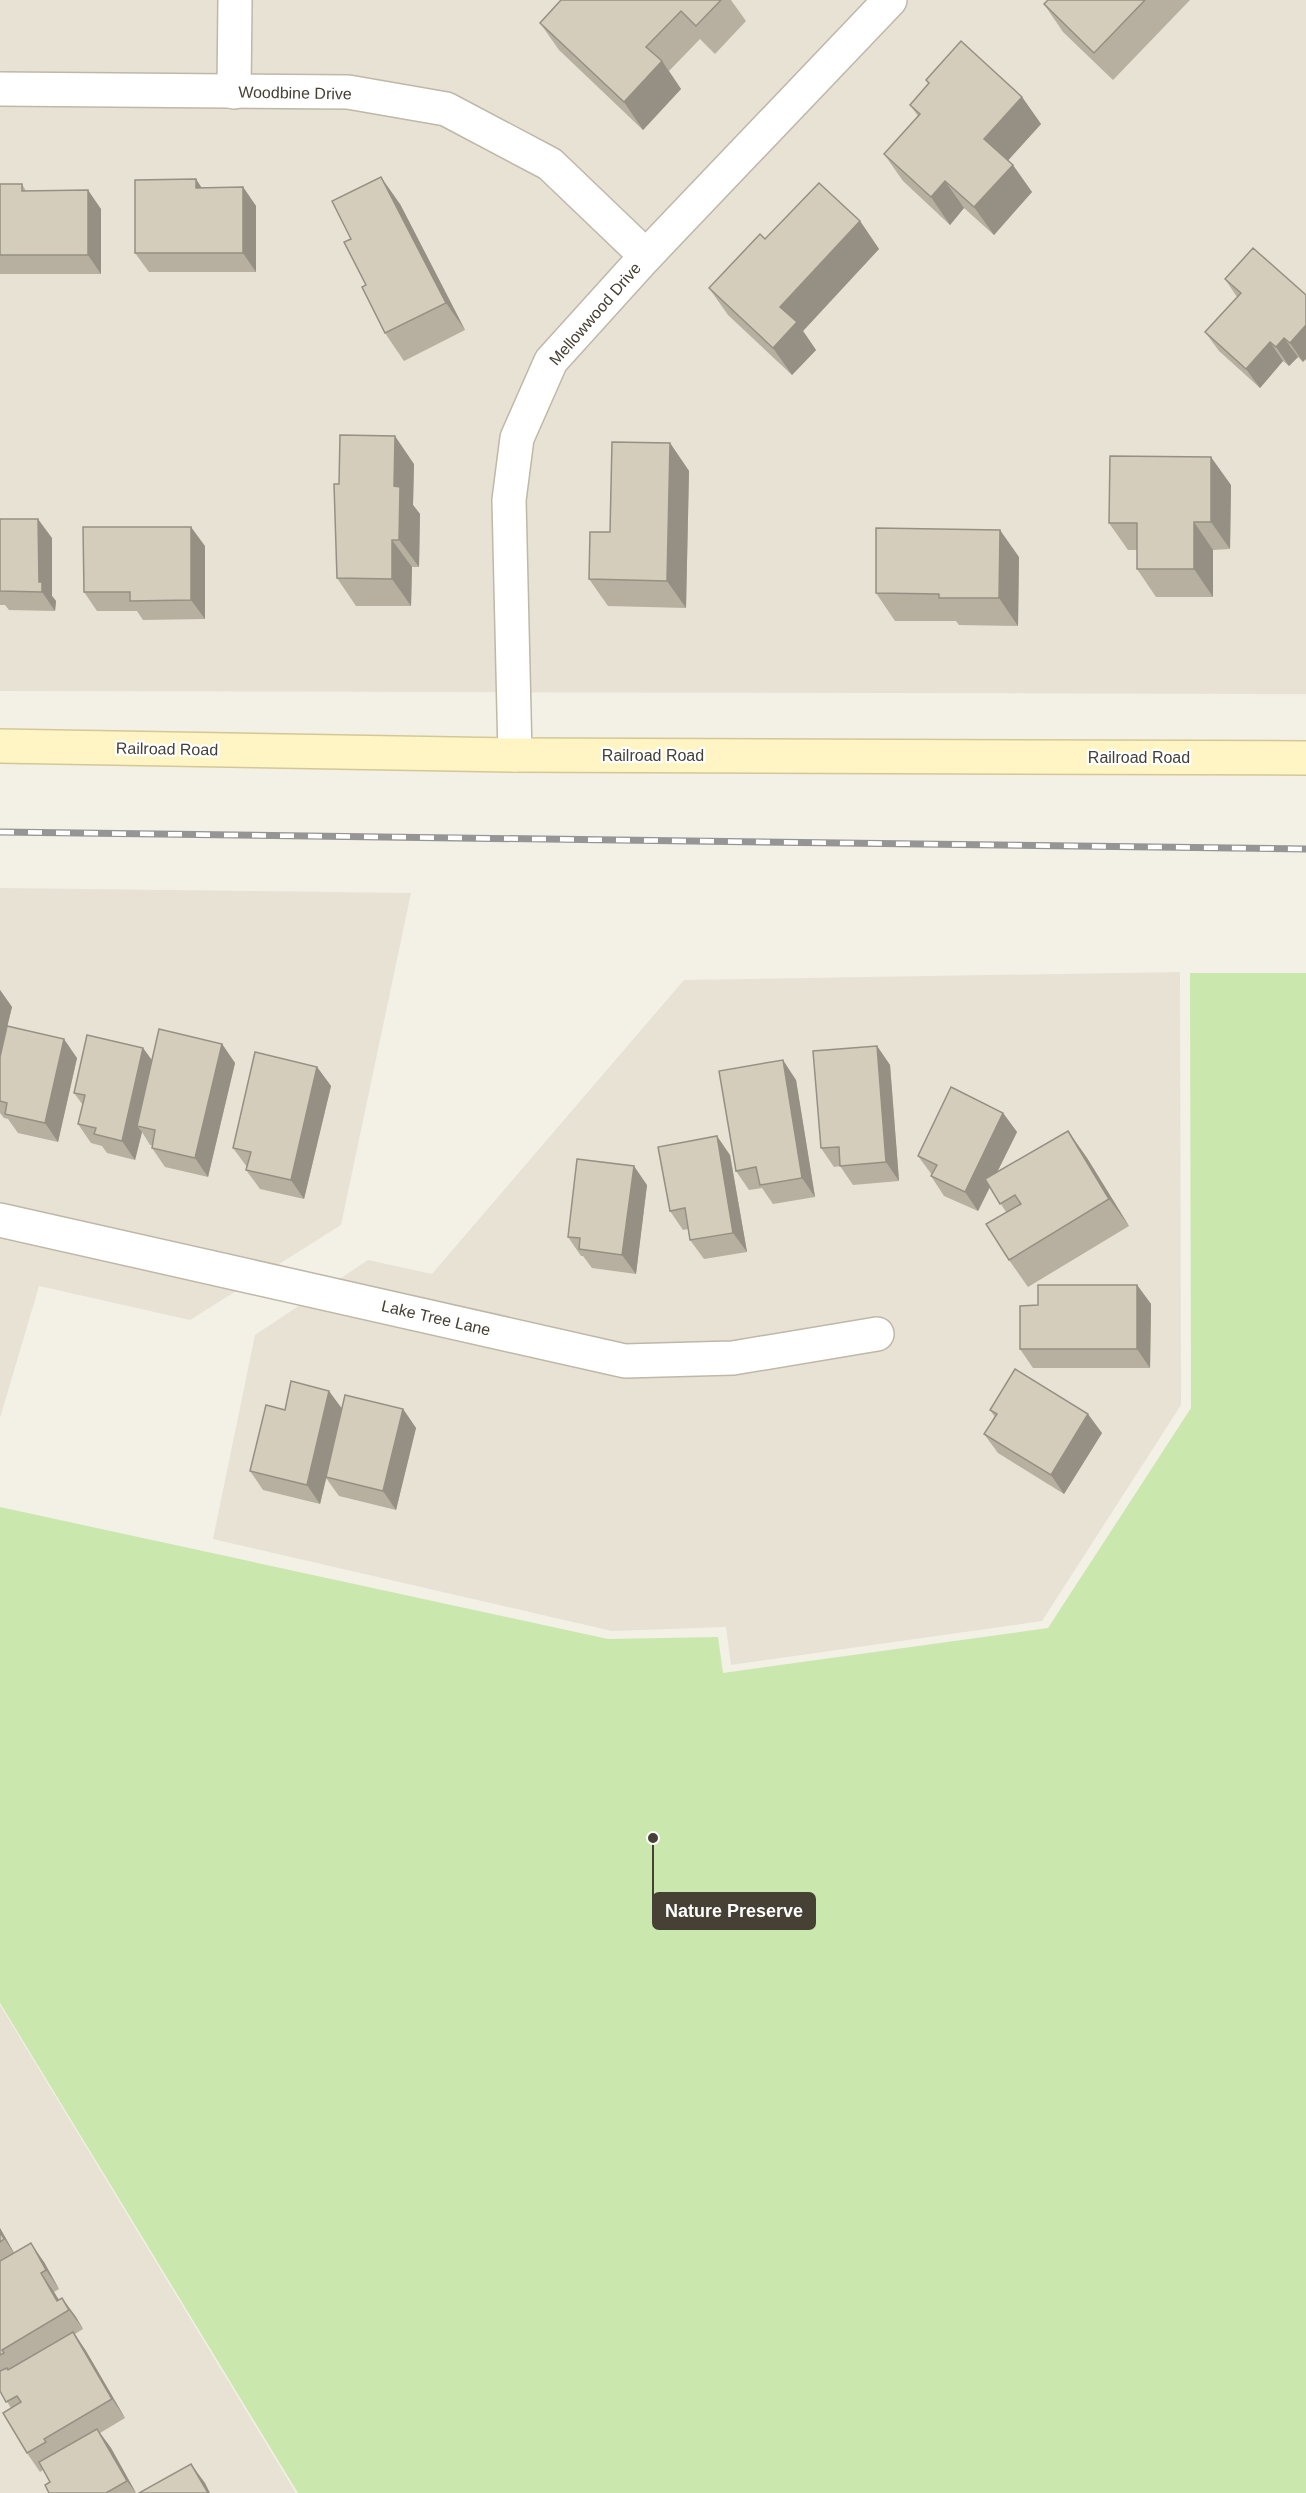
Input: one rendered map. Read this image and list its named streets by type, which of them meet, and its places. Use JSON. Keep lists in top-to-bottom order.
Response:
{
  "streets": {
    "street": [
      "Woodbine Drive",
      "Mellowwood Drive",
      "Railroad Road",
      "Lake Tree Lane"
    ]
  },
  "crossings": [
    ["Woodbine Drive", "Mellowwood Drive"],
    ["Mellowwood Drive", "Railroad Road"]
  ],
  "places": ["Nature Preserve"]
}
